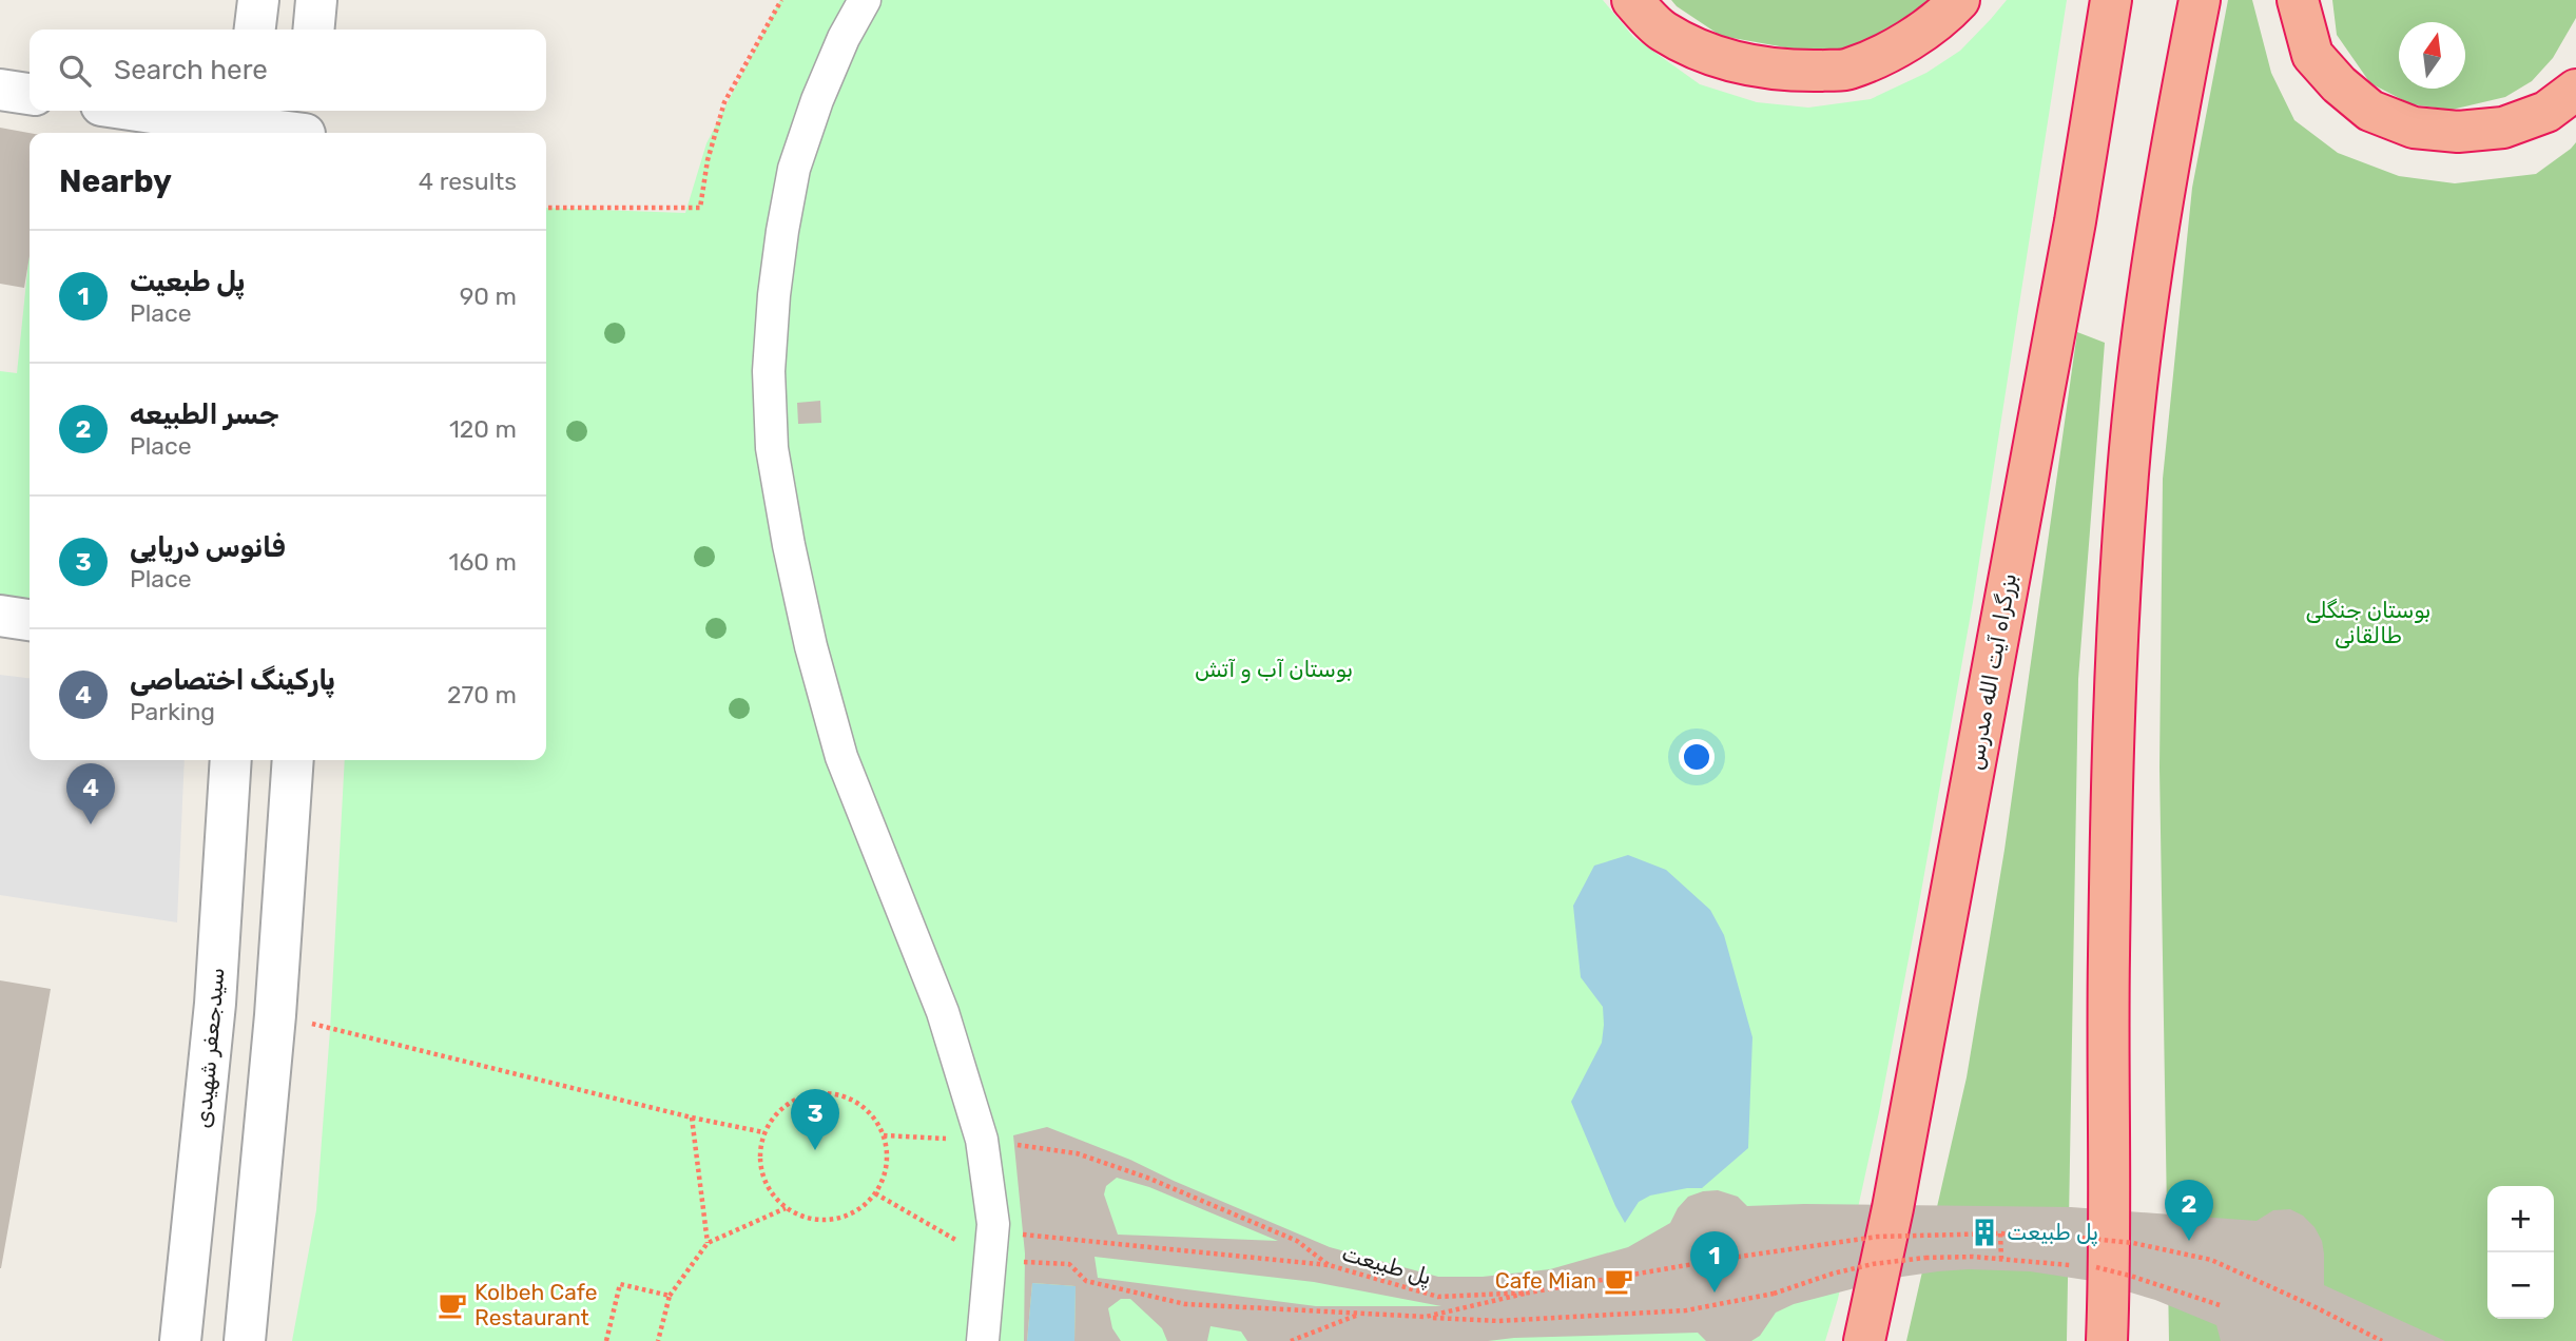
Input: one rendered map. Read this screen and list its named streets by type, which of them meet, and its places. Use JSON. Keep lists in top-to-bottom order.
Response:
{
  "streets": {
    "highway": ["بزرگراه آیت الله مدرس"],
    "street": ["سیدجعفر شهیدی"],
    "path": ["پل طبیعت"]
  },
  "parks": ["بوستان جنگلی طالقانی", "بوستان آب و آتش"],
  "places": {
    "building": ["پل طبیعت"],
    "cafe": ["Cafe Mian", "Kolbeh Cafe Restaurant"]
  },
  "north": "top",
  "page": {
    "search": "Search here",
    "heading": ["Nearby", "4 results"],
    "list": [
      {
        "mark": "1",
        "name": "پل طبعیت",
        "note": "Place",
        "value": "90 m"
      },
      {
        "mark": "2",
        "name": "جسر الطبيعه",
        "note": "Place",
        "value": "120 m"
      },
      {
        "mark": "3",
        "name": "فانوس دریایی",
        "note": "Place",
        "value": "160 m"
      },
      {
        "mark": "4",
        "name": "پارکینگ اختصاصی",
        "note": "Parking",
        "value": "270 m"
      }
    ],
    "pins": [
      "4",
      "3",
      "2",
      "1"
    ],
    "map_buttons": ["+", "−"]
  }
}
